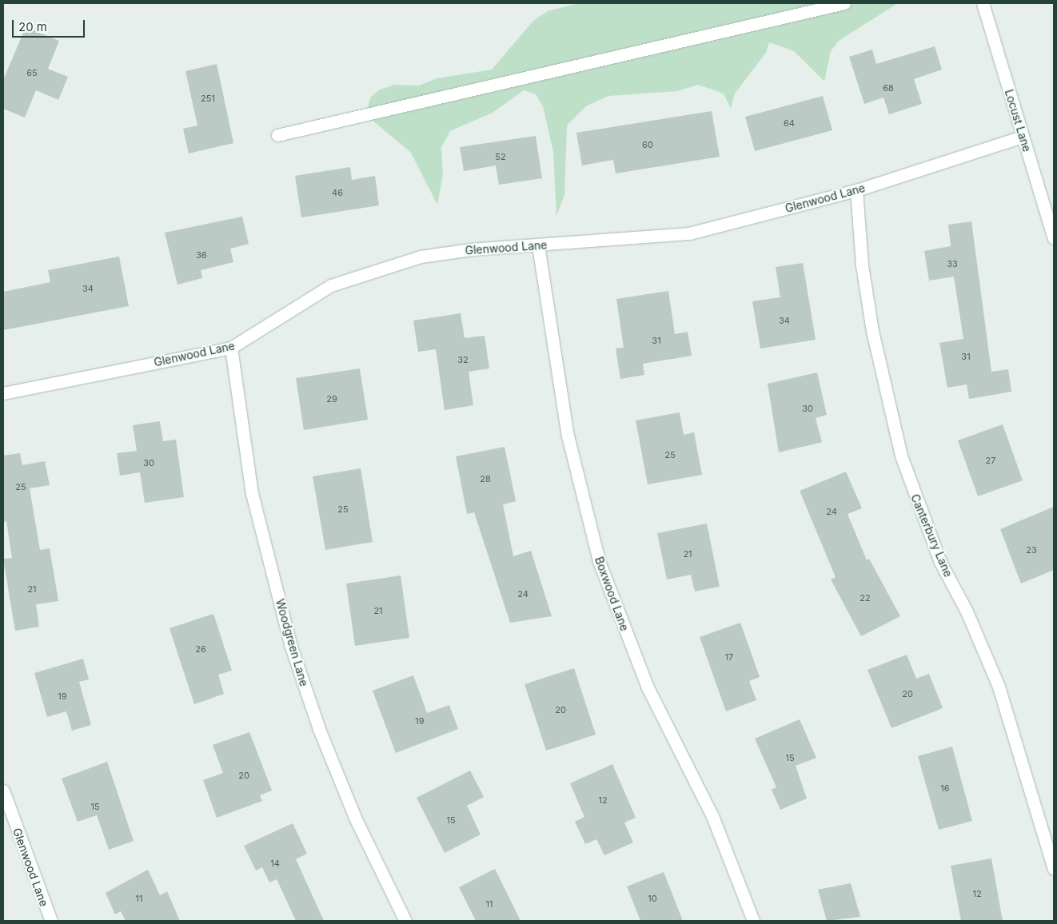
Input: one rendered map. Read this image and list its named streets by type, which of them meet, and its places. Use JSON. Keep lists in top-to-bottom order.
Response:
{
  "streets": {
    "street": [
      "Locust Lane",
      "Glenwood Lane",
      "Canterbury Lane",
      "Boxwood Lane",
      "Woodgreen Lane"
    ]
  },
  "crossings": [
    ["Locust Lane", "Glenwood Lane"],
    ["Glenwood Lane", "Canterbury Lane"],
    ["Glenwood Lane", "Boxwood Lane"],
    ["Glenwood Lane", "Woodgreen Lane"]
  ],
  "house_numbers": [
    "65",
    "68",
    "251",
    "64",
    "60",
    "52",
    "46",
    "36",
    "33",
    "34",
    "34",
    "31",
    "31",
    "32",
    "29",
    "30",
    "25",
    "27",
    "30",
    "28",
    "25",
    "25",
    "24",
    "23",
    "21",
    "21",
    "24",
    "22",
    "21",
    "26",
    "17",
    "20",
    "19",
    "20",
    "19",
    "15",
    "20",
    "16",
    "12",
    "15",
    "15",
    "14",
    "12",
    "11",
    "10",
    "11"
  ],
  "scale_bar": "20 m"
}
